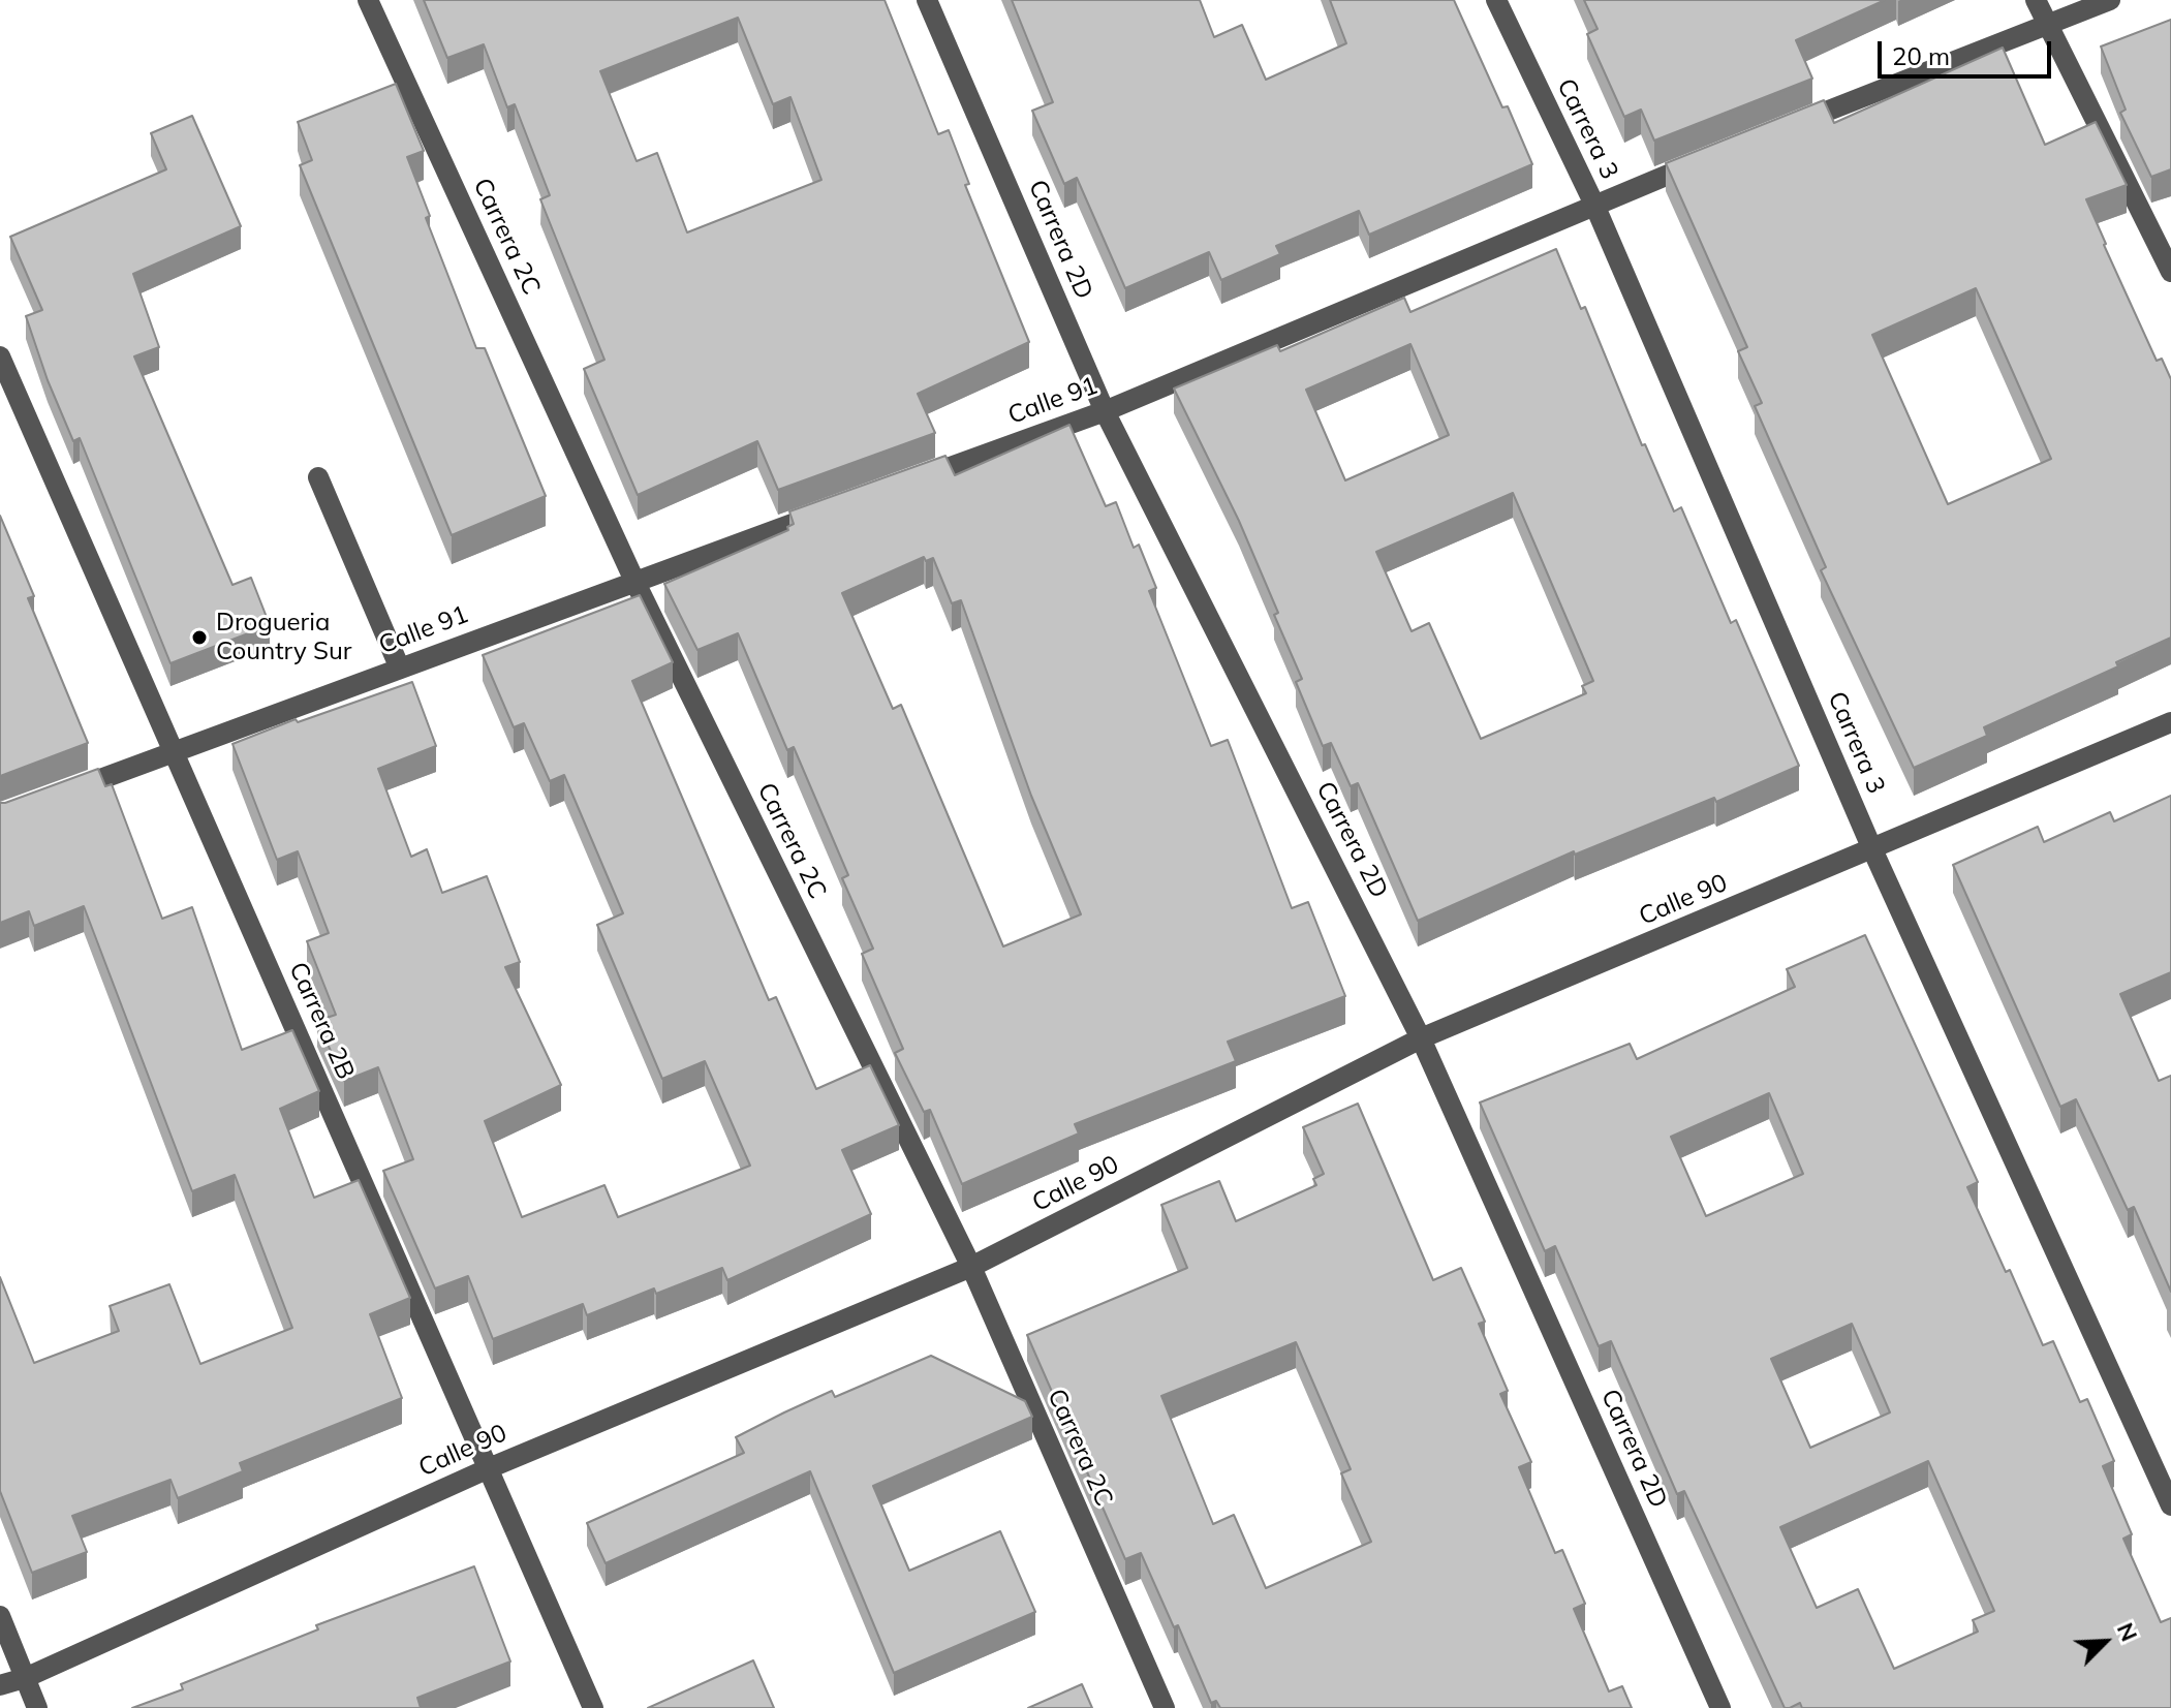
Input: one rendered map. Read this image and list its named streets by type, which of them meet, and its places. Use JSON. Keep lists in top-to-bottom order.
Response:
{
  "streets": {
    "street": [
      "Carrera 3",
      "Carrera 2C",
      "Carrera 2D",
      "Calle 91",
      "Calle 90",
      "Carrera 2B"
    ]
  },
  "crossings": [
    ["Carrera 3", "Calle 91"],
    ["Carrera 3", "Calle 90"],
    ["Carrera 2C", "Calle 91"],
    ["Carrera 2C", "Calle 90"],
    ["Carrera 2D", "Calle 91"],
    ["Carrera 2D", "Calle 90"],
    ["Calle 91", "Carrera 2B"],
    ["Calle 90", "Carrera 2B"]
  ],
  "places": ["Drogueria Country Sur"],
  "scale_bar": "20 m",
  "north": "top right"
}
